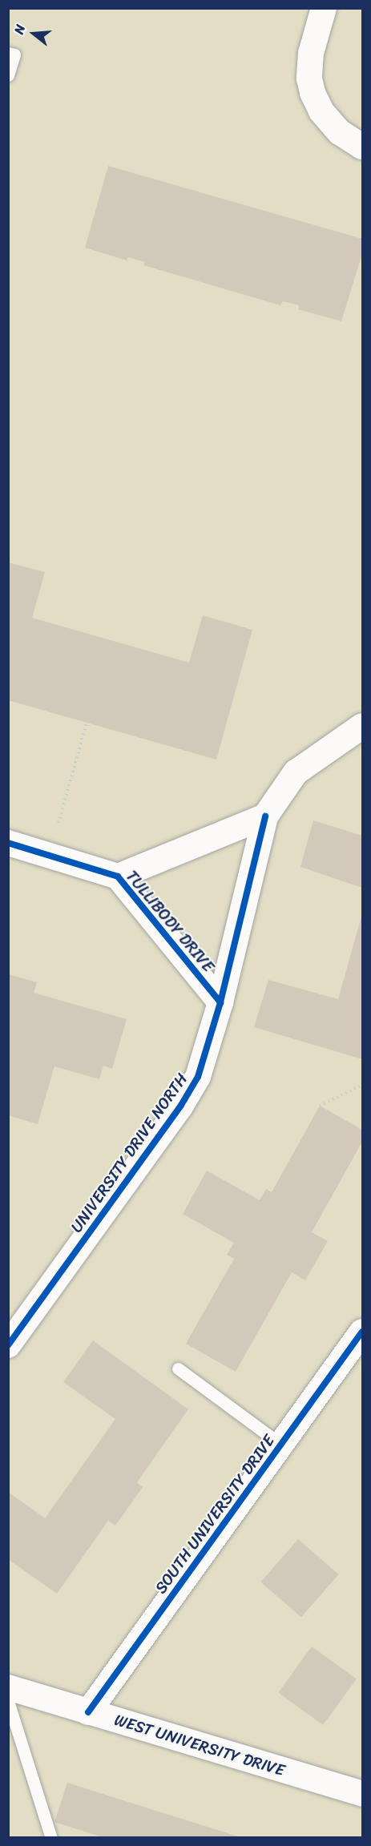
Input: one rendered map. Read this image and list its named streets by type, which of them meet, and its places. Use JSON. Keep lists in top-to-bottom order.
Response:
{
  "streets": {
    "street": [
      "TULLIBODY DRIVE",
      "UNIVERSITY DRIVE NORTH",
      "SOUTH UNIVERSITY DRIVE",
      "WEST UNIVERSITY DRIVE"
    ]
  },
  "crossings": [
    ["TULLIBODY DRIVE", "UNIVERSITY DRIVE NORTH"],
    ["SOUTH UNIVERSITY DRIVE", "WEST UNIVERSITY DRIVE"]
  ],
  "north": "left"
}
